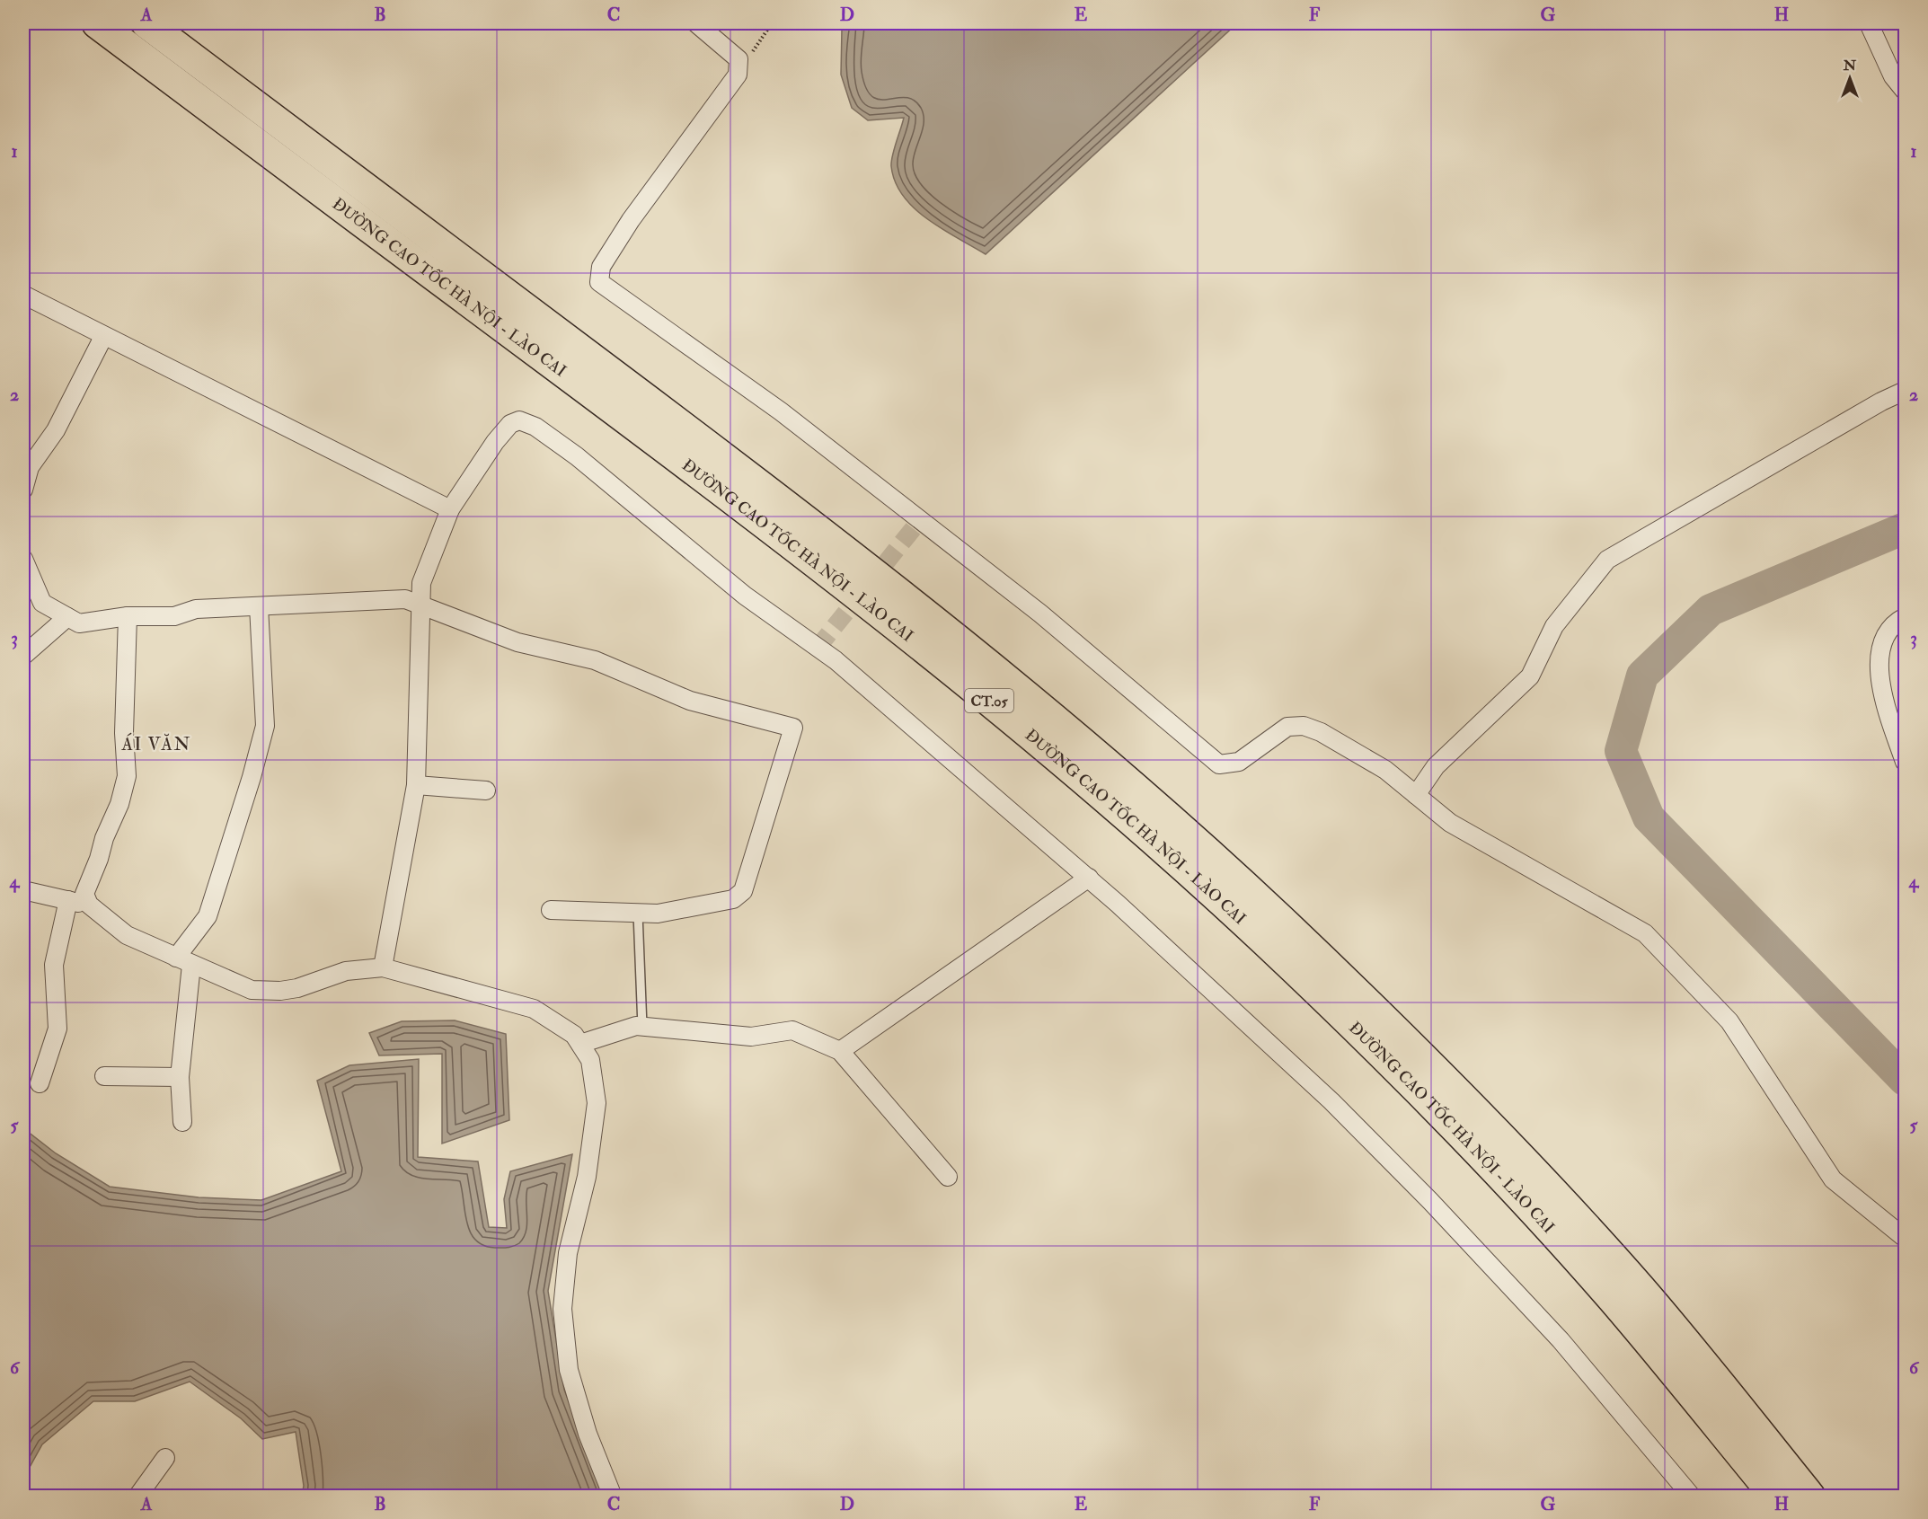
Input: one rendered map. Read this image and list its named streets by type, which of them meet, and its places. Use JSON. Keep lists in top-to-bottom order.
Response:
{
  "streets": {
    "highway": ["ĐƯỜNG CAO TỐC HÀ NỘI - LÀO CAI", "CT.05"]
  },
  "districts": ["ÁI VĂN"],
  "north": "top",
  "grid": {
    "columns": [
      "A",
      "B",
      "C",
      "D",
      "E",
      "F",
      "G",
      "H"
    ],
    "rows": [
      "1",
      "2",
      "3",
      "4",
      "5",
      "6"
    ]
  }
}
